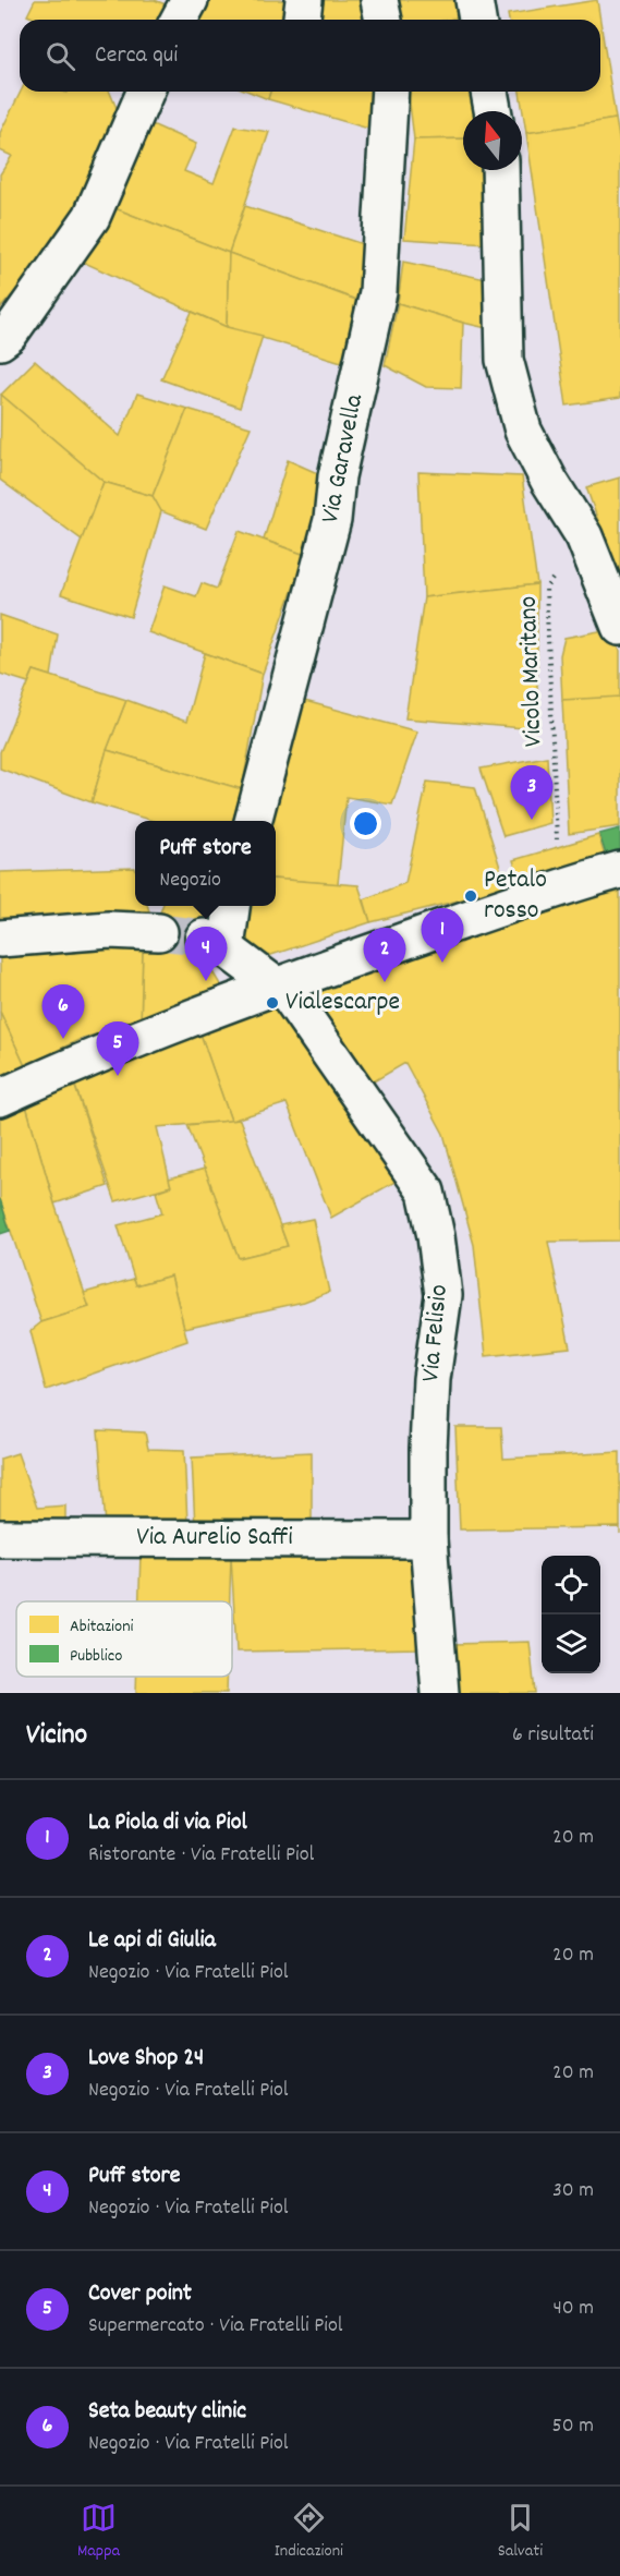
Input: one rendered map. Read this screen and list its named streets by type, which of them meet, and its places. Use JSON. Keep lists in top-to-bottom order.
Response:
{
  "streets": {
    "street": ["Via Garavella", "Via Felisio", "Via Aurelio Saffi"],
    "path": ["Vicolo Maritano"]
  },
  "crossings": [
    ["Via Felisio", "Via Aurelio Saffi"]
  ],
  "places": ["Petalo rosso", "Vialescarpe"],
  "legend": ["Abitazioni", "Pubblico"],
  "north": "top",
  "page": {
    "search": "Cerca qui",
    "pins": [
      "3",
      "1",
      "4",
      "2",
      "6",
      "5"
    ],
    "popup": ["Puff store", "Negozio"],
    "heading": ["Vicino", "6 risultati"],
    "list": [
      {
        "mark": "1",
        "name": "La Piola di via Piol",
        "note": "Ristorante · Via Fratelli Piol",
        "value": "20 m"
      },
      {
        "mark": "2",
        "name": "Le api di Giulia",
        "note": "Negozio · Via Fratelli Piol",
        "value": "20 m"
      },
      {
        "mark": "3",
        "name": "Love Shop 24",
        "note": "Negozio · Via Fratelli Piol",
        "value": "20 m"
      },
      {
        "mark": "4",
        "name": "Puff store",
        "note": "Negozio · Via Fratelli Piol",
        "value": "30 m"
      },
      {
        "mark": "5",
        "name": "Cover point",
        "note": "Supermercato · Via Fratelli Piol",
        "value": "40 m"
      },
      {
        "mark": "6",
        "name": "Seta beauty clinic",
        "note": "Negozio · Via Fratelli Piol",
        "value": "50 m"
      }
    ],
    "nav": ["Mappa", "Indicazioni", "Salvati"]
  }
}
